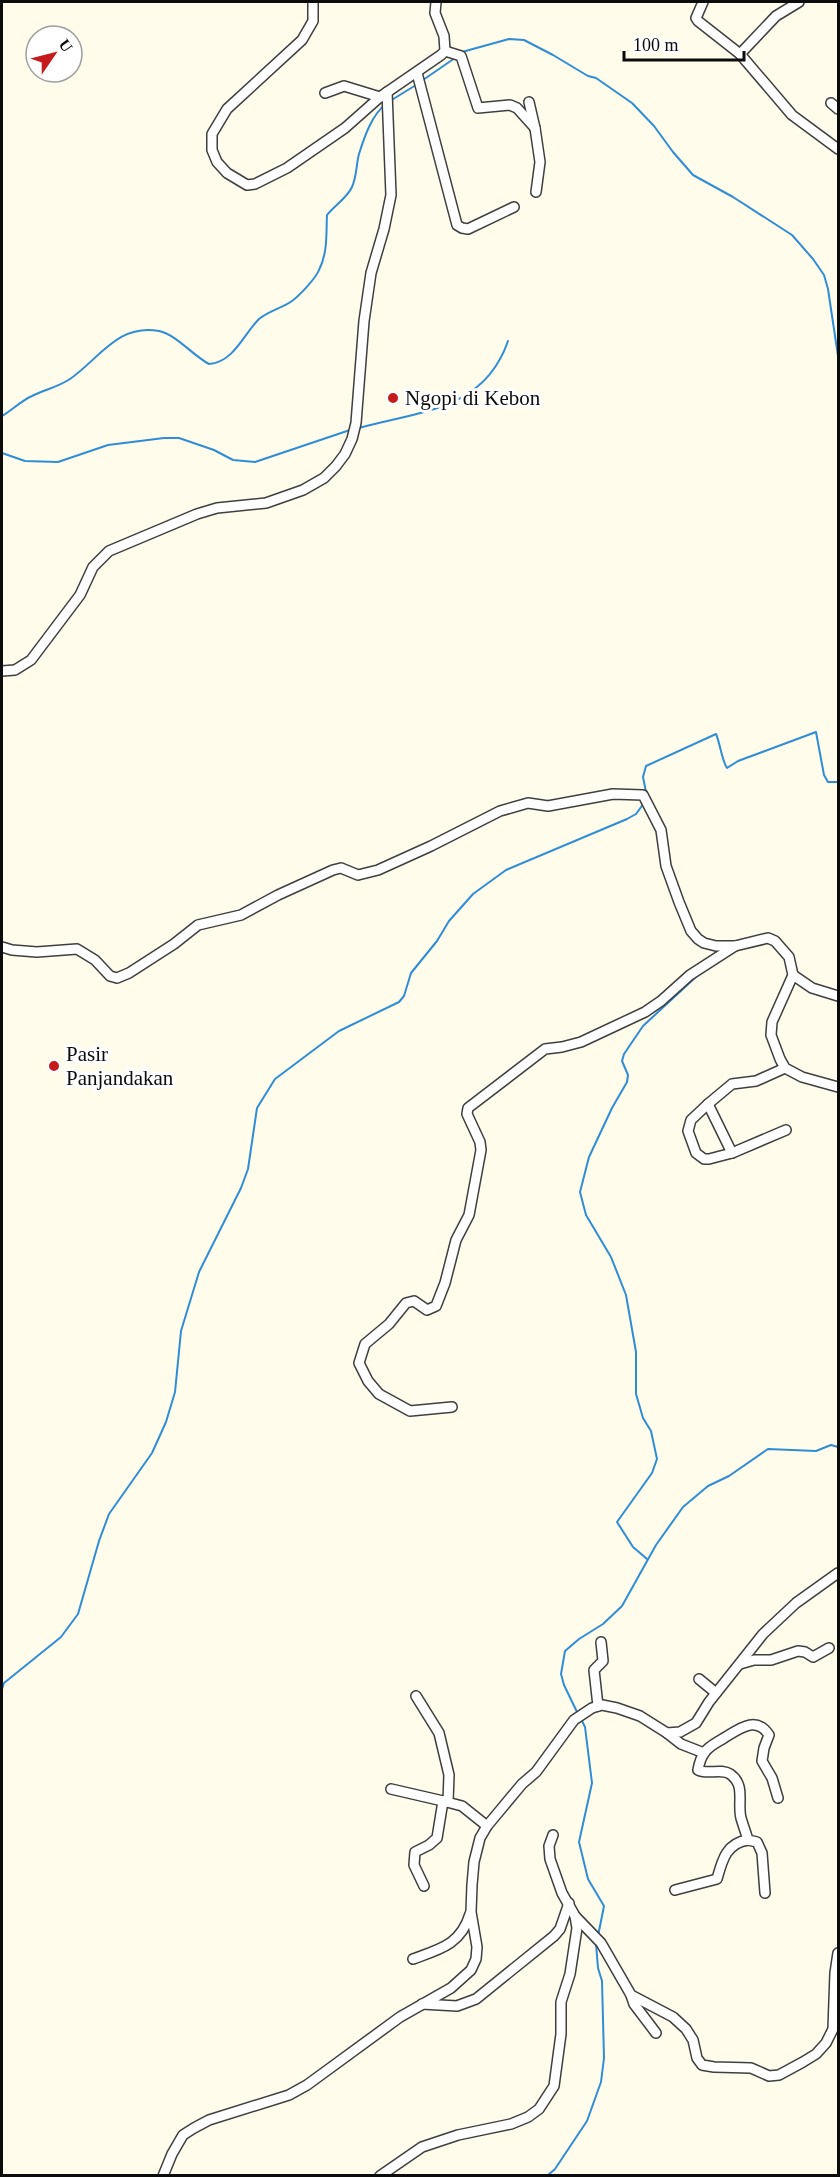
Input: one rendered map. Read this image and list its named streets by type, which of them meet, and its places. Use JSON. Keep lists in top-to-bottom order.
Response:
{
  "places": ["Ngopi di Kebon", "Pasir Panjandakan"],
  "scale_bar": "100 m",
  "north": "top right"
}
